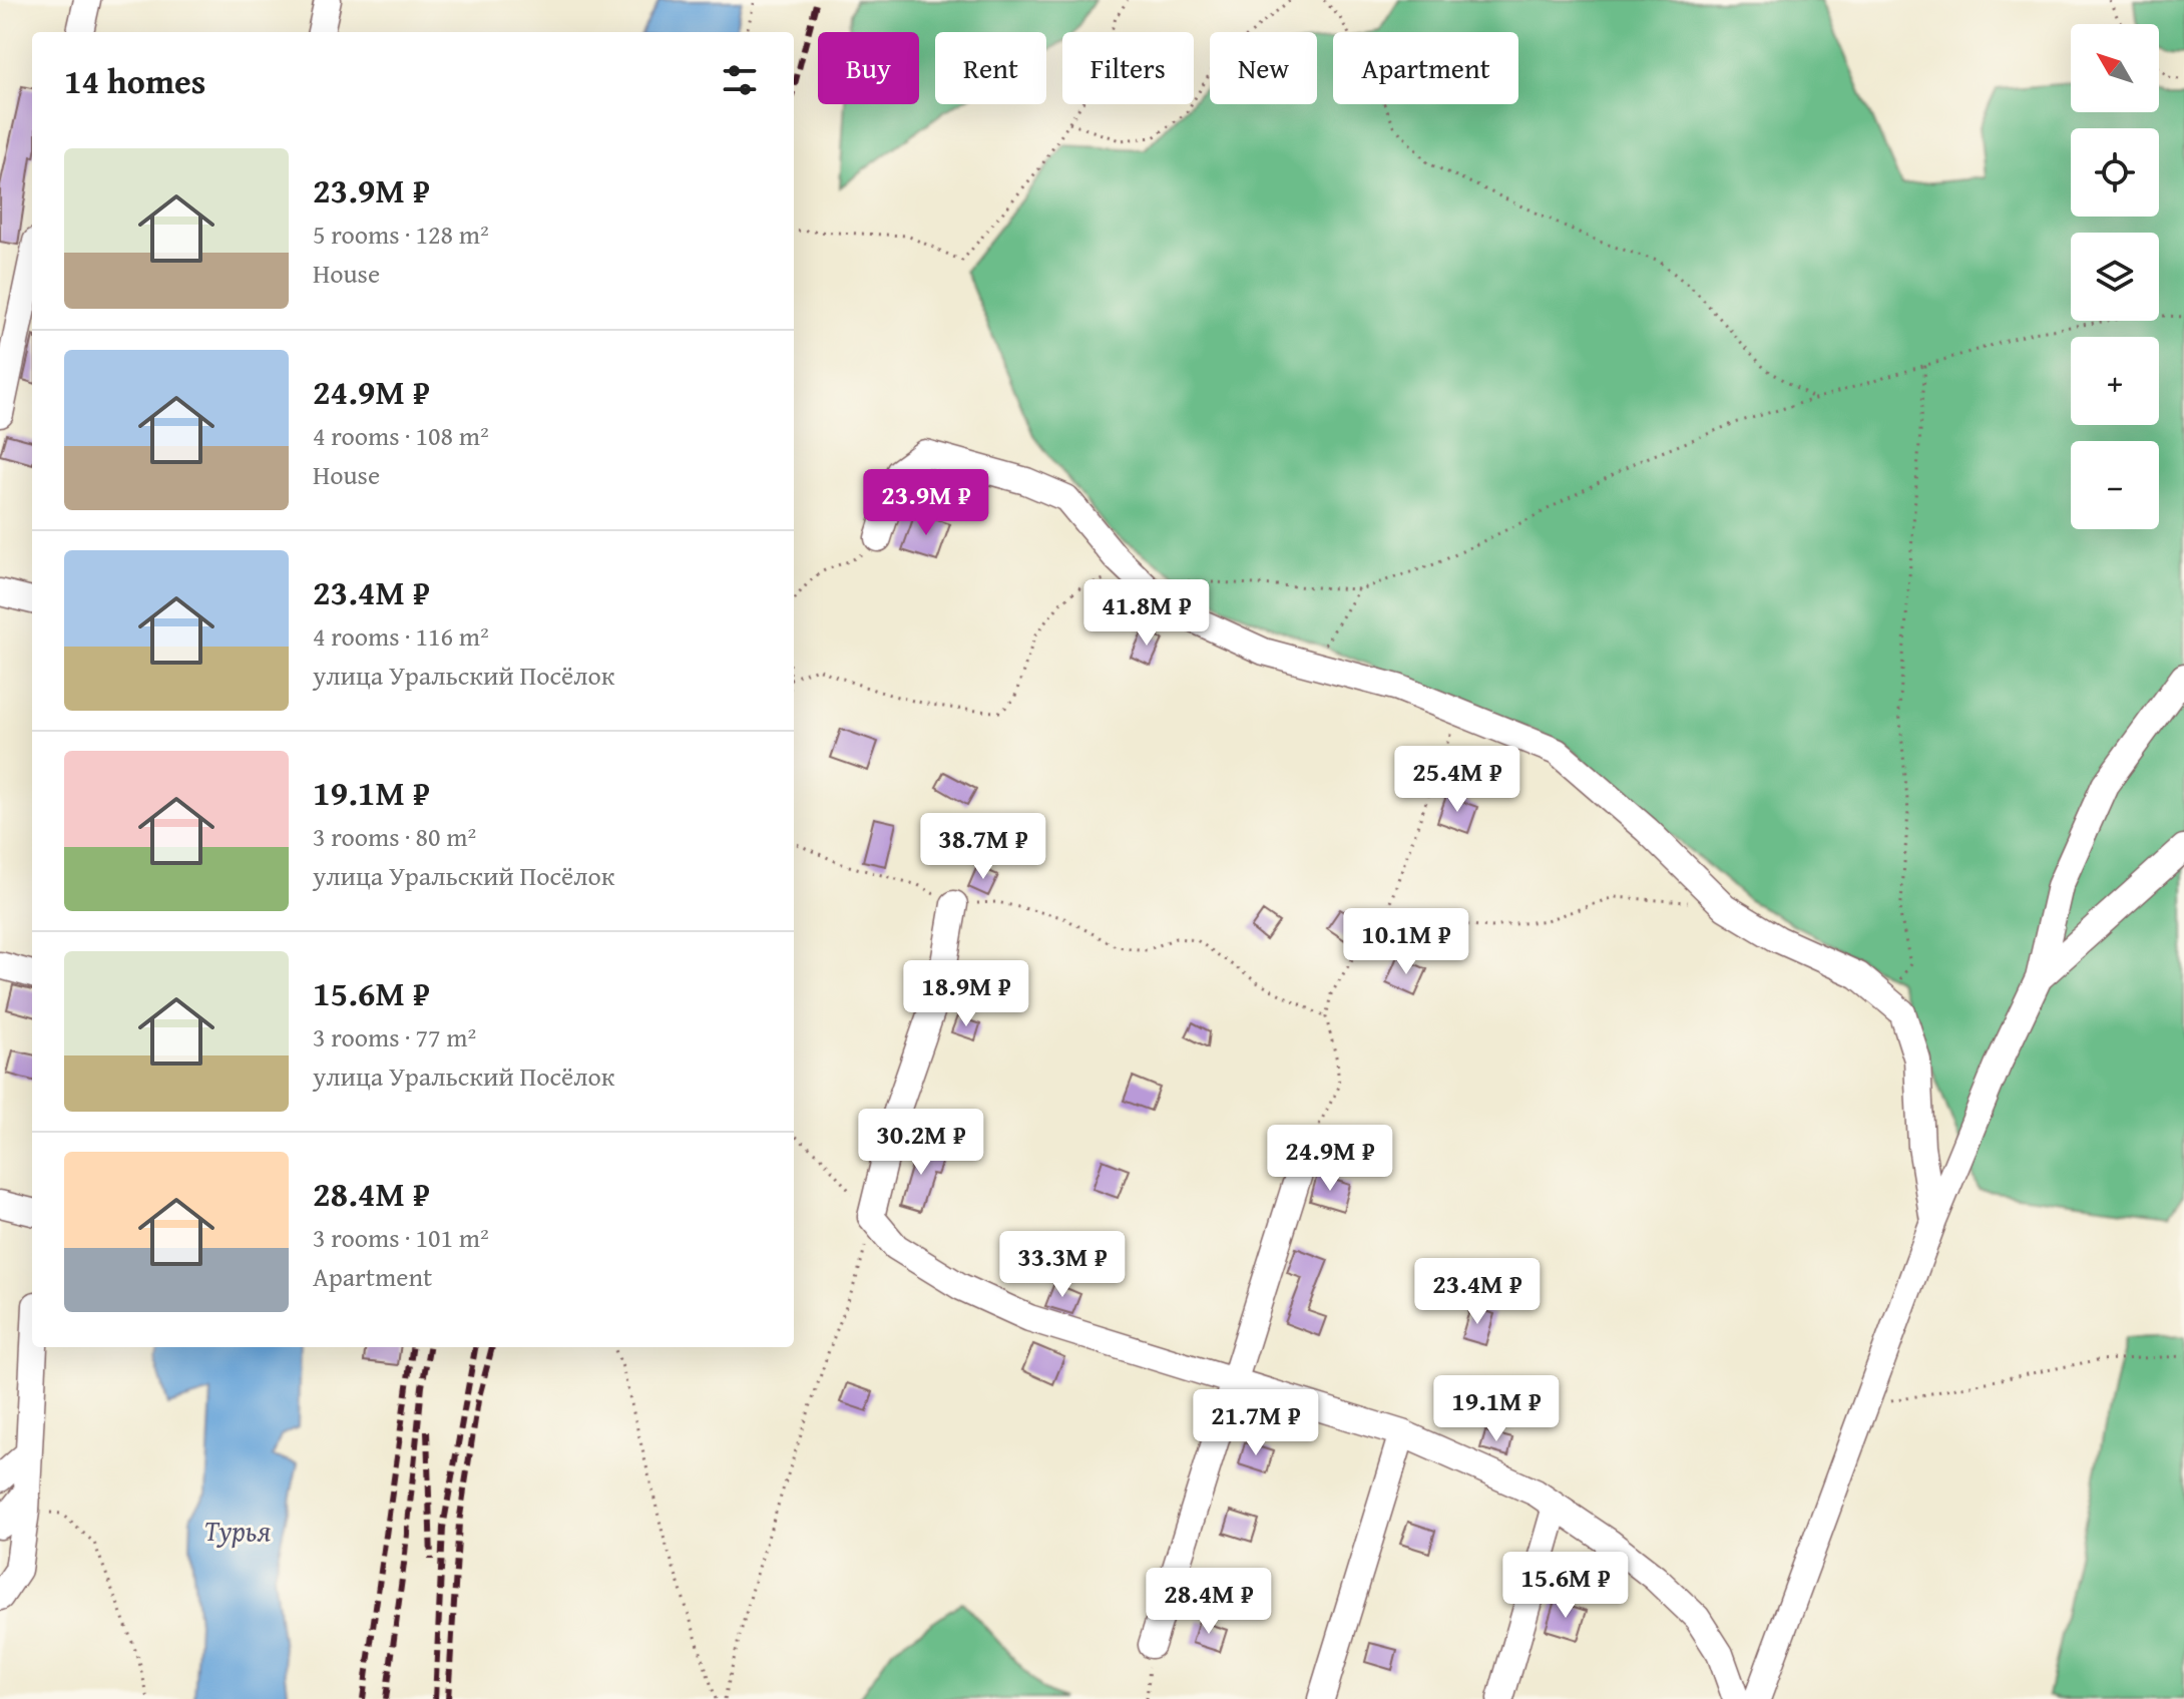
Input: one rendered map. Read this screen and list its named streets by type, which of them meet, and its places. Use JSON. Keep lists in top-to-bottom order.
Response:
{
  "water": ["Турья"],
  "north": "top left",
  "page": {
    "map_buttons": ["+", "−"],
    "chip": [
      "Buy",
      "Rent",
      "Filters",
      "New",
      "Apartment"
    ],
    "heading": "14 homes",
    "list": [
      {
        "name": "23.9M ₽",
        "note": "5 rooms · 128 m² · House"
      },
      {
        "name": "24.9M ₽",
        "note": "4 rooms · 108 m² · House"
      },
      {
        "name": "23.4M ₽",
        "note": "4 rooms · 116 m² · улица Уральский Посёлок"
      },
      {
        "name": "19.1M ₽",
        "note": "3 rooms · 80 m² · улица Уральский Посёлок"
      },
      {
        "name": "15.6M ₽",
        "note": "3 rooms · 77 m² · улица Уральский Посёлок"
      },
      {
        "name": "28.4M ₽",
        "note": "3 rooms · 101 m² · Apartment"
      }
    ],
    "price": [
      "23.9M ₽",
      "41.8M ₽",
      "25.4M ₽",
      "38.7M ₽",
      "10.1M ₽",
      "18.9M ₽",
      "30.2M ₽",
      "24.9M ₽",
      "33.3M ₽",
      "23.4M ₽",
      "19.1M ₽",
      "21.7M ₽",
      "15.6M ₽",
      "28.4M ₽"
    ]
  }
}
